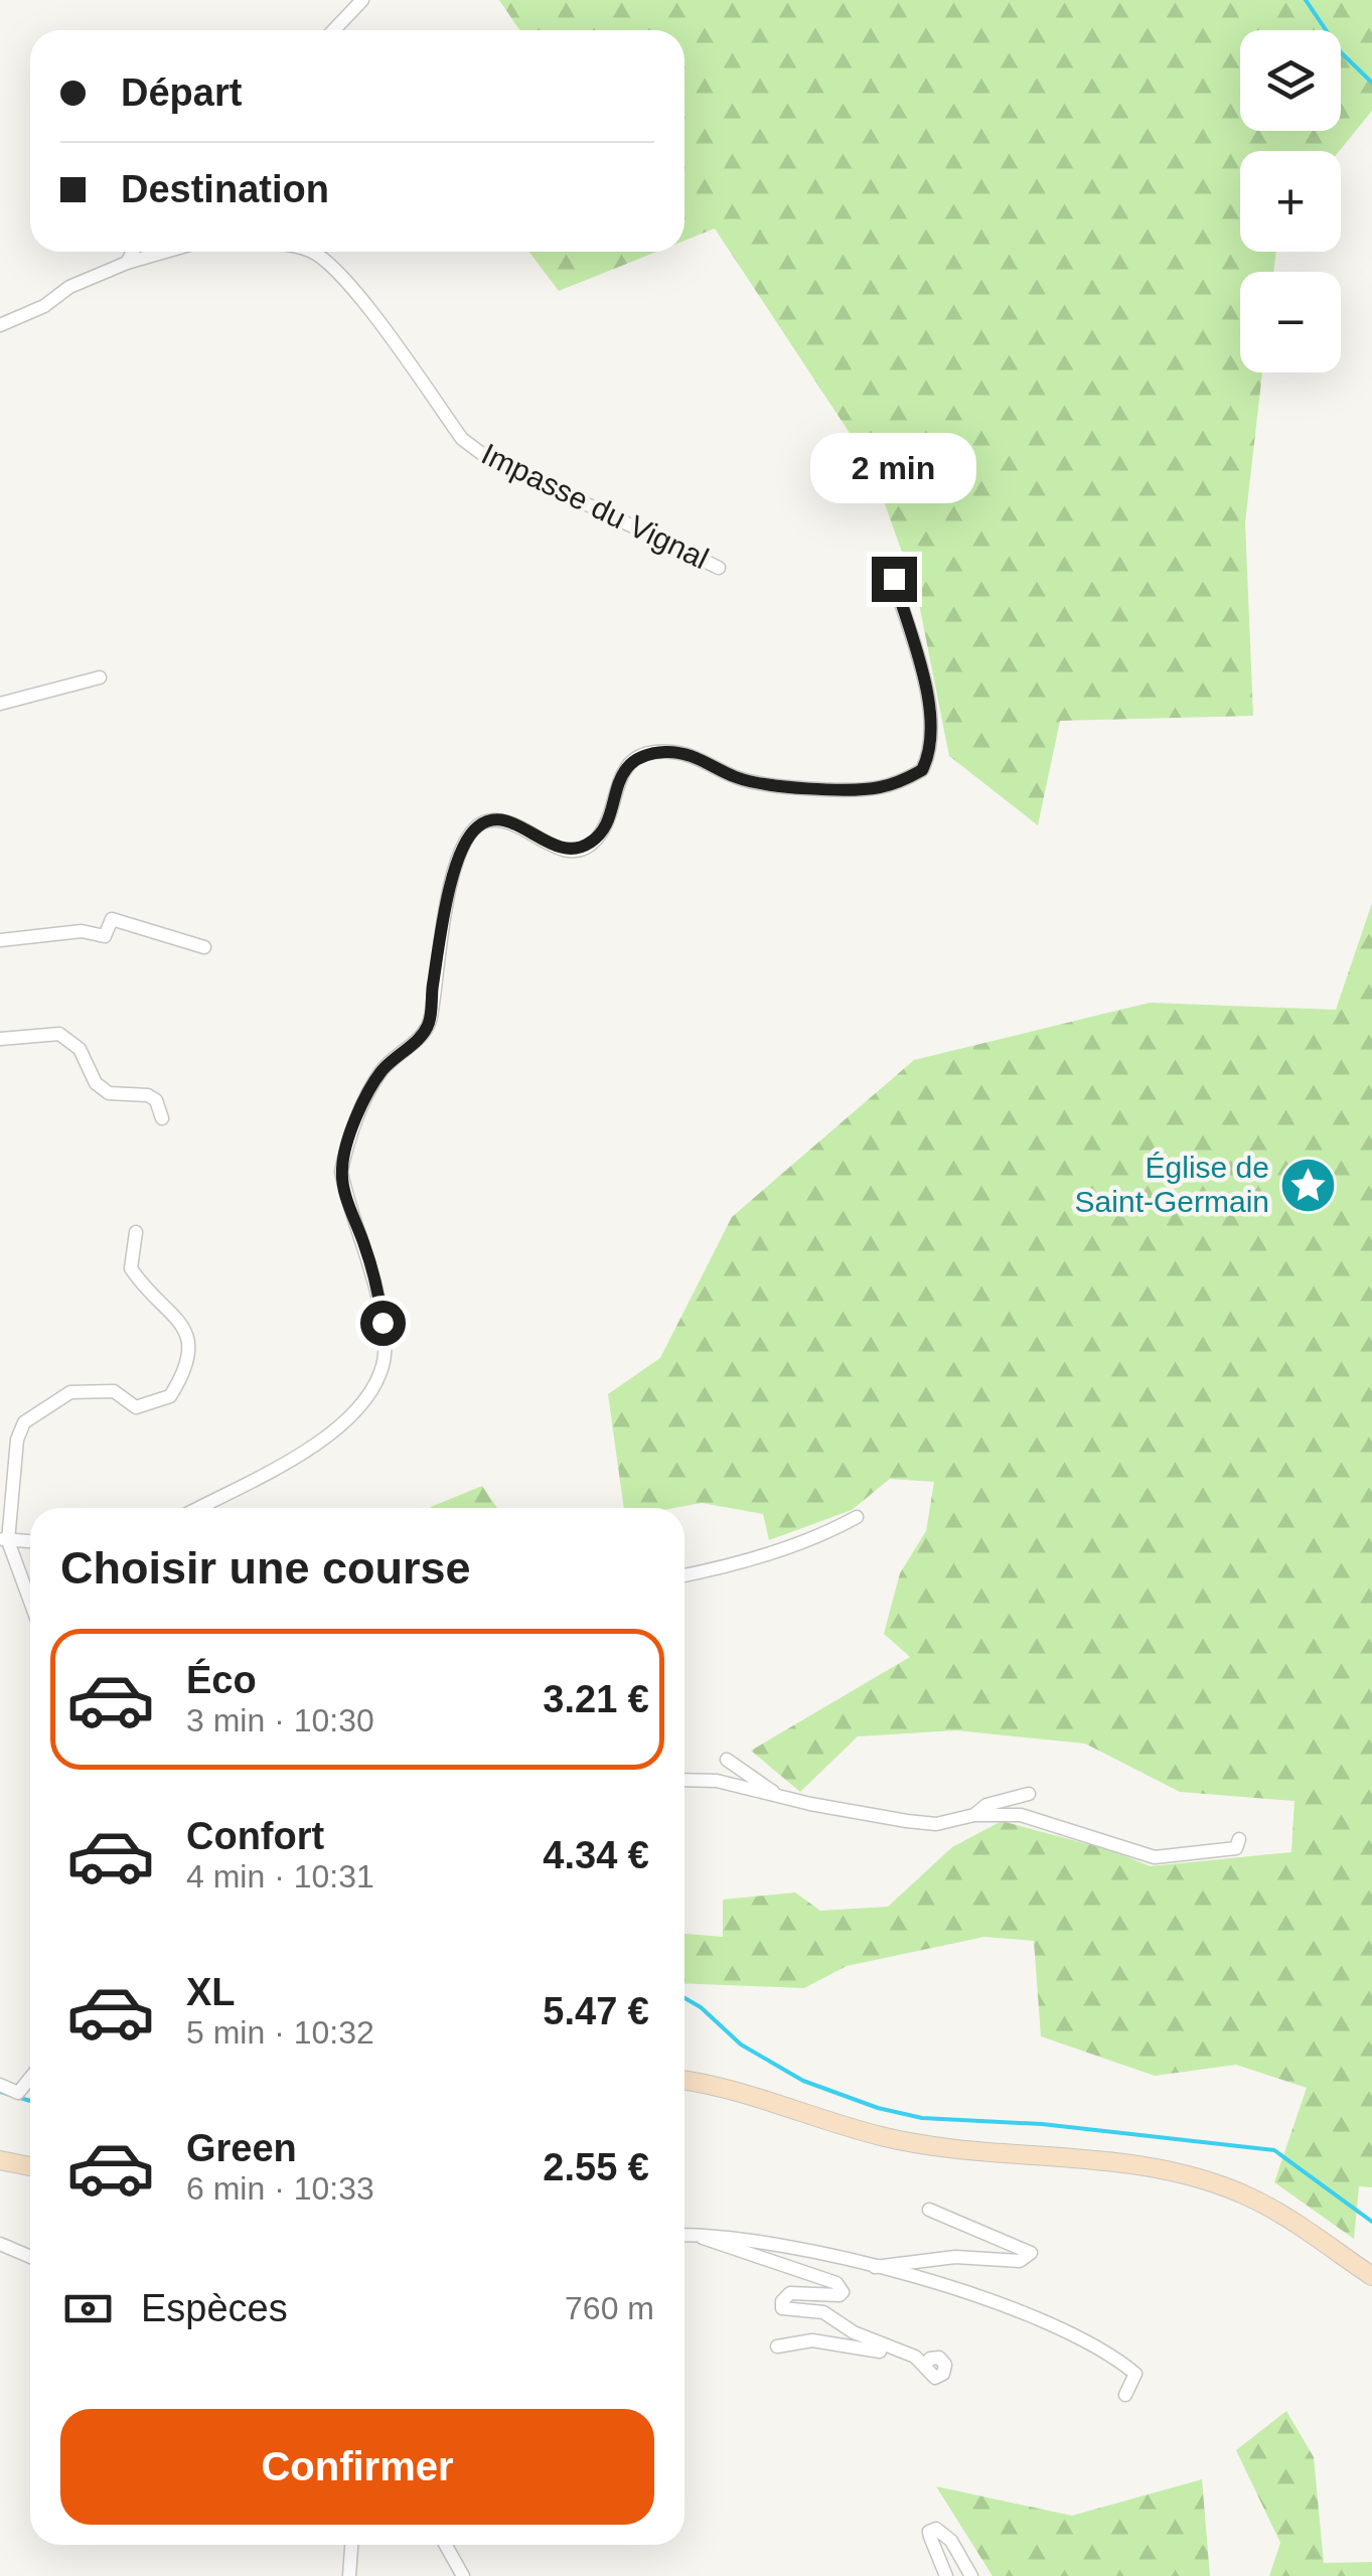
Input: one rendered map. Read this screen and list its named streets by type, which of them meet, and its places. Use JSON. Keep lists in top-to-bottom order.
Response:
{
  "streets": {
    "street": ["Impasse du Vignal"]
  },
  "places": {
    "place": ["Église de Saint-Germain"]
  },
  "page": {
    "map_buttons": ["+", "−"],
    "banner": ["Départ", "Destination"],
    "bubble": "2 min",
    "heading": "Choisir une course",
    "list": [
      {
        "name": "Éco",
        "note": "3 min · 10:30",
        "value": "3.21 €"
      },
      {
        "name": "Confort",
        "note": "4 min · 10:31",
        "value": "4.34 €"
      },
      {
        "name": "XL",
        "note": "5 min · 10:32",
        "value": "5.47 €"
      },
      {
        "name": "Green",
        "note": "6 min · 10:33",
        "value": "2.55 €"
      }
    ],
    "pay": ["Espèces", "760 m"],
    "buttons": "Confirmer"
  }
}
